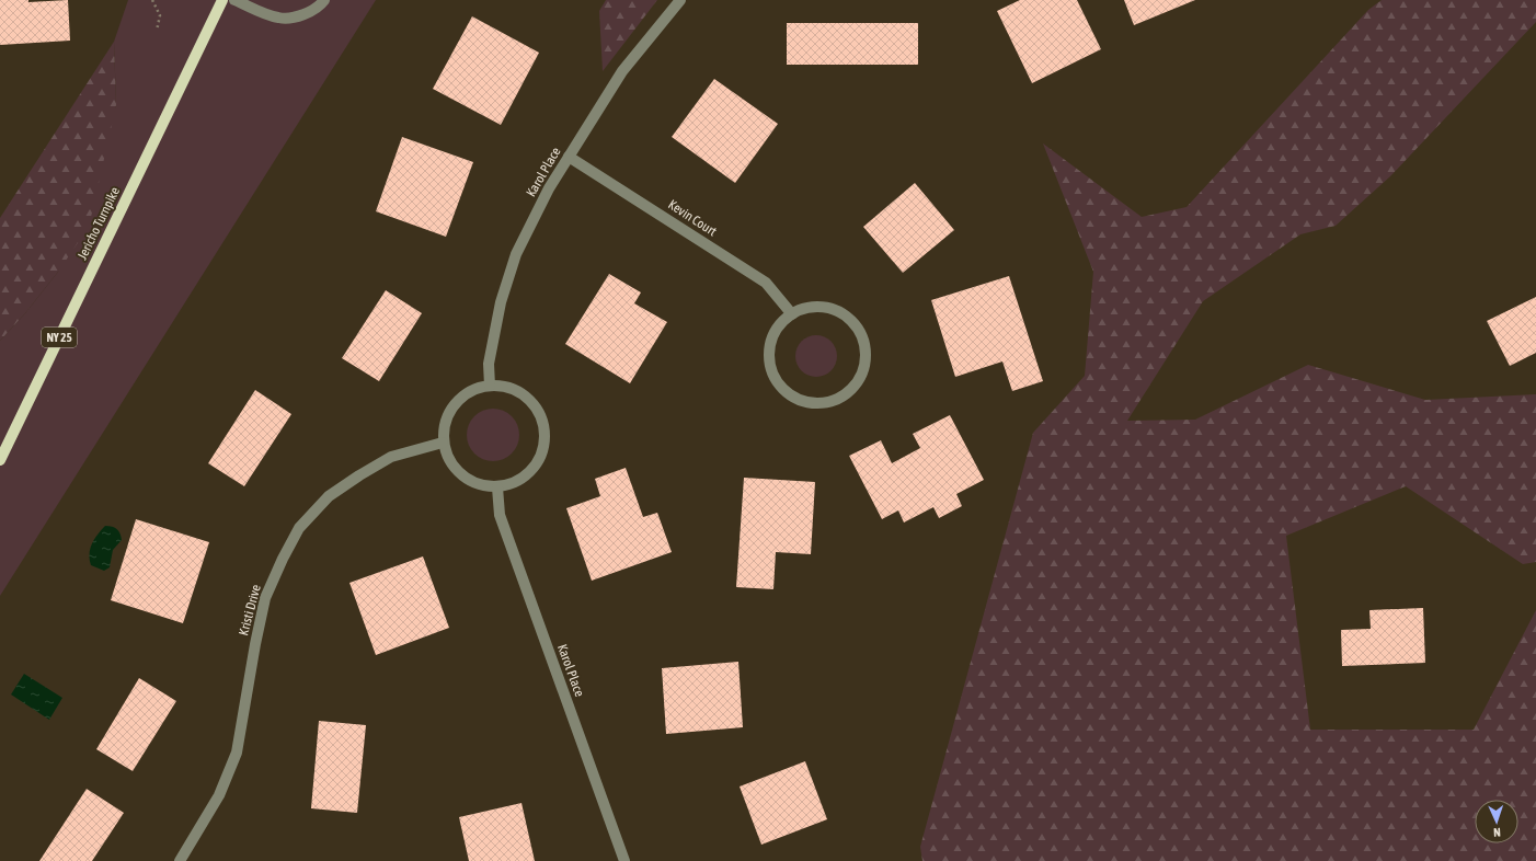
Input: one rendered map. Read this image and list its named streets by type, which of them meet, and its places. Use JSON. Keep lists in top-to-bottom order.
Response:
{
  "streets": {
    "main road": ["Jericho Turnpike", "NY 25"],
    "street": ["Karol Place", "Kevin Court", "Kristi Drive"]
  },
  "crossings": [
    ["Karol Place", "Kevin Court"],
    ["Karol Place", "Kristi Drive"]
  ],
  "north": "bottom"
}
